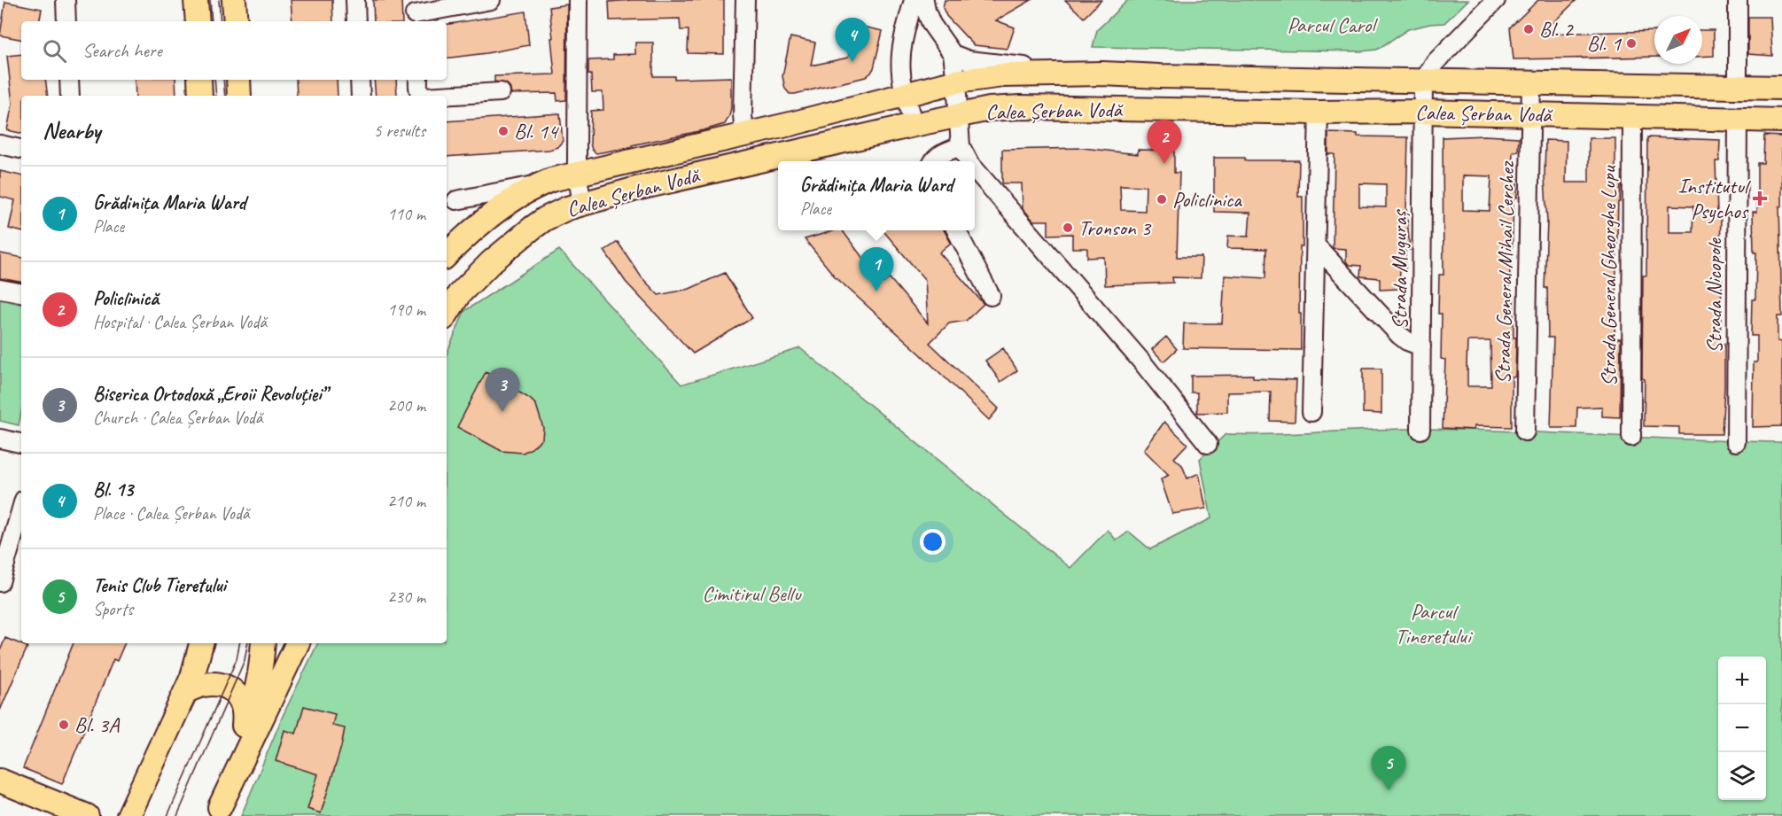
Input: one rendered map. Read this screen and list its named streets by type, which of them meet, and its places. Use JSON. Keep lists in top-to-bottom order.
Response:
{
  "streets": {
    "main road": ["Calea Șerban Vodă"],
    "street": [
      "Strada Muguraș",
      "Strada General Mihail Cerchez",
      "Strada General Gheorghe Lupu",
      "Strada Nicopole"
    ]
  },
  "crossings": [
    ["Calea Șerban Vodă", "Strada Muguraș"],
    ["Calea Șerban Vodă", "Strada General Mihail Cerchez"],
    ["Calea Șerban Vodă", "Strada General Gheorghe Lupu"],
    ["Calea Șerban Vodă", "Strada Nicopole"]
  ],
  "parks": ["Parcul Carol", "Cimitirul Bellu", "Parcul Tineretului"],
  "places": {
    "other": [
      "Bl. 2",
      "Bl. 1",
      "Bl. 14",
      "Policlinica",
      "Tronson 3",
      "Bl. 3A"
    ],
    "health": ["Institutul Psychos"]
  },
  "north": "top right",
  "page": {
    "pins": [
      "4",
      "2",
      "1",
      "3",
      "5"
    ],
    "search": "Search here",
    "heading": ["Nearby", "5 results"],
    "popup": ["Grădinița Maria Ward", "Place"],
    "list": [
      {
        "mark": "1",
        "name": "Grădinița Maria Ward",
        "note": "Place",
        "value": "110 m"
      },
      {
        "mark": "2",
        "name": "Policlinică",
        "note": "Hospital · Calea Șerban Vodă",
        "value": "190 m"
      },
      {
        "mark": "3",
        "name": "Biserica Ortodoxă „Eroii Revoluției”",
        "note": "Church · Calea Șerban Vodă",
        "value": "200 m"
      },
      {
        "mark": "4",
        "name": "Bl. 13",
        "note": "Place · Calea Șerban Vodă",
        "value": "210 m"
      },
      {
        "mark": "5",
        "name": "Tenis Club Tieretului",
        "note": "Sports",
        "value": "230 m"
      }
    ],
    "map_buttons": ["+", "−"]
  }
}
